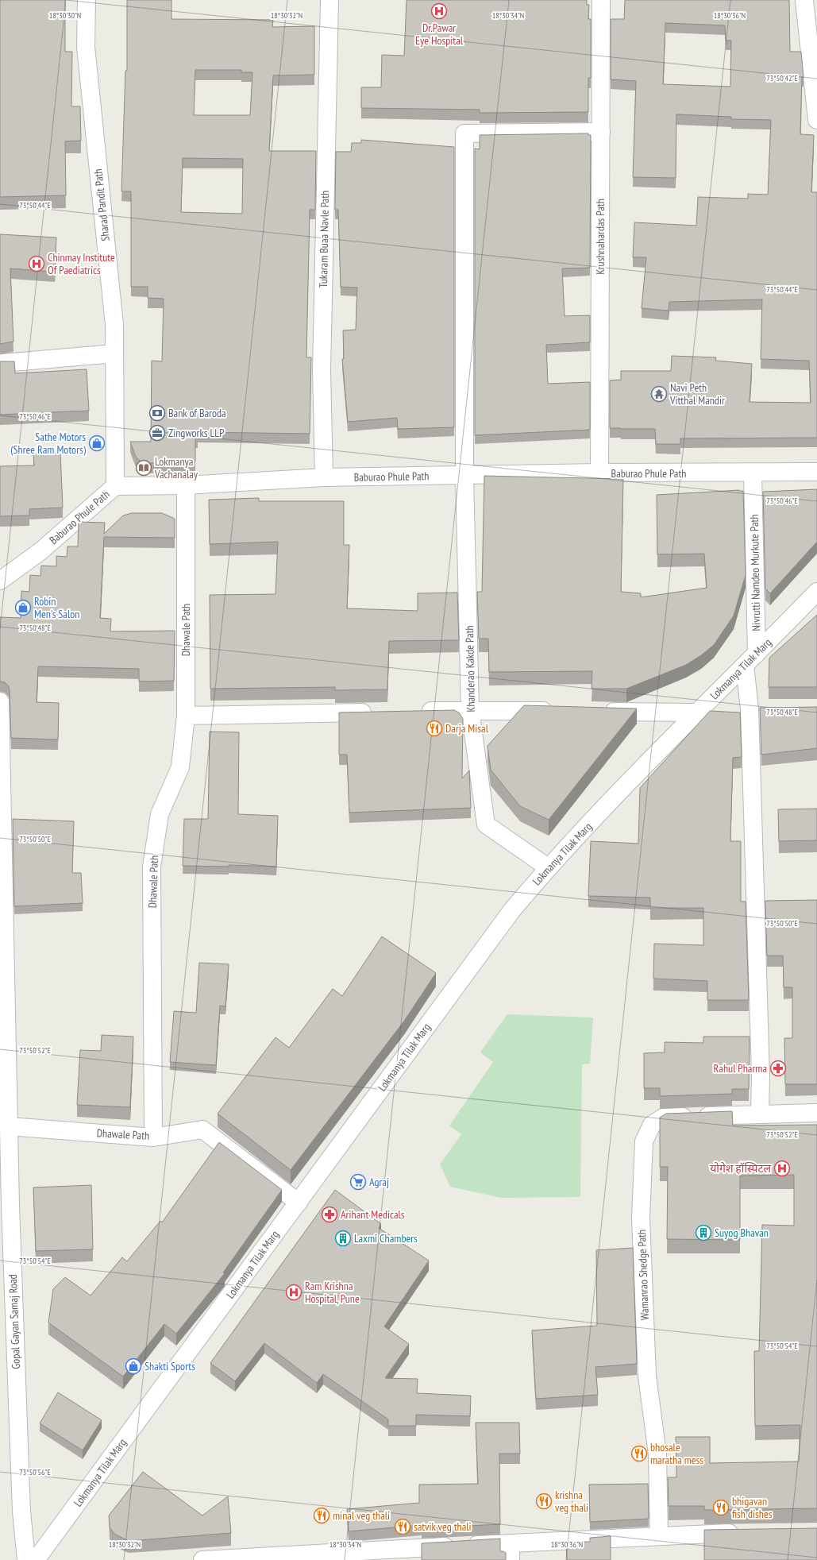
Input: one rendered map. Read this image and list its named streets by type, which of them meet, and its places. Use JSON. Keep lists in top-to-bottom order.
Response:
{
  "streets": {
    "street": [
      "Sharad Pandit Path",
      "Krushnahardas Path",
      "Tukaram Buaa Navle Path",
      "Baburao Phule Path",
      "Nivrutti Namdeo Murkute Path",
      "Dhawale Path",
      "Khanderao Kakde Path",
      "Lokmanya Tilak Marg",
      "Wamanrao Shedge Path",
      "Gopal Gayan Samaj Road"
    ]
  },
  "crossings": [
    ["Sharad Pandit Path", "Baburao Phule Path"],
    ["Krushnahardas Path", "Baburao Phule Path"],
    ["Krushnahardas Path", "Khanderao Kakde Path"],
    ["Tukaram Buaa Navle Path", "Baburao Phule Path"],
    ["Baburao Phule Path", "Nivrutti Namdeo Murkute Path"],
    ["Baburao Phule Path", "Dhawale Path"],
    ["Baburao Phule Path", "Khanderao Kakde Path"],
    ["Nivrutti Namdeo Murkute Path", "Lokmanya Tilak Marg"],
    ["Dhawale Path", "Gopal Gayan Samaj Road"],
    ["Khanderao Kakde Path", "Lokmanya Tilak Marg"]
  ],
  "places": {
    "hospital": [
      "Dr.Pawar Eye Hospital",
      "Chinmay Institute Of Paediatrics",
      "योगेश हॉस्पिटल",
      "Ram Krishna Hospital, Pune"
    ],
    "temple": ["Navi Peth Vitthal Mandir"],
    "bank": ["Bank of Baroda"],
    "office": ["Zingworks LLP"],
    "shop": ["Sathe Motors (Shree Ram Motors)", "Robin Men's Salon", "Shakti Sports"],
    "library": ["Lokmanya Vachanalay"],
    "restaurant": [
      "Darja Misal",
      "bhosale maratha mess",
      "krishna veg thali",
      "bhigavan fish dishes",
      "minal veg thali",
      "satvik veg thali"
    ],
    "pharmacy": ["Rahul Pharma", "Arihant Medicals"],
    "supermarket": ["Agraj"],
    "building": ["Suyog Bhavan", "Laxmi Chambers"]
  },
  "coordinates": [
    "18°30'30\"N",
    "18°30'32\"N",
    "18°30'34\"N",
    "18°30'36\"N",
    "73°50'42\"E",
    "73°50'44\"E",
    "73°50'46\"E",
    "73°50'48\"E",
    "73°50'50\"E",
    "73°50'52\"E",
    "73°50'54\"E",
    "73°50'56\"E"
  ]
}
